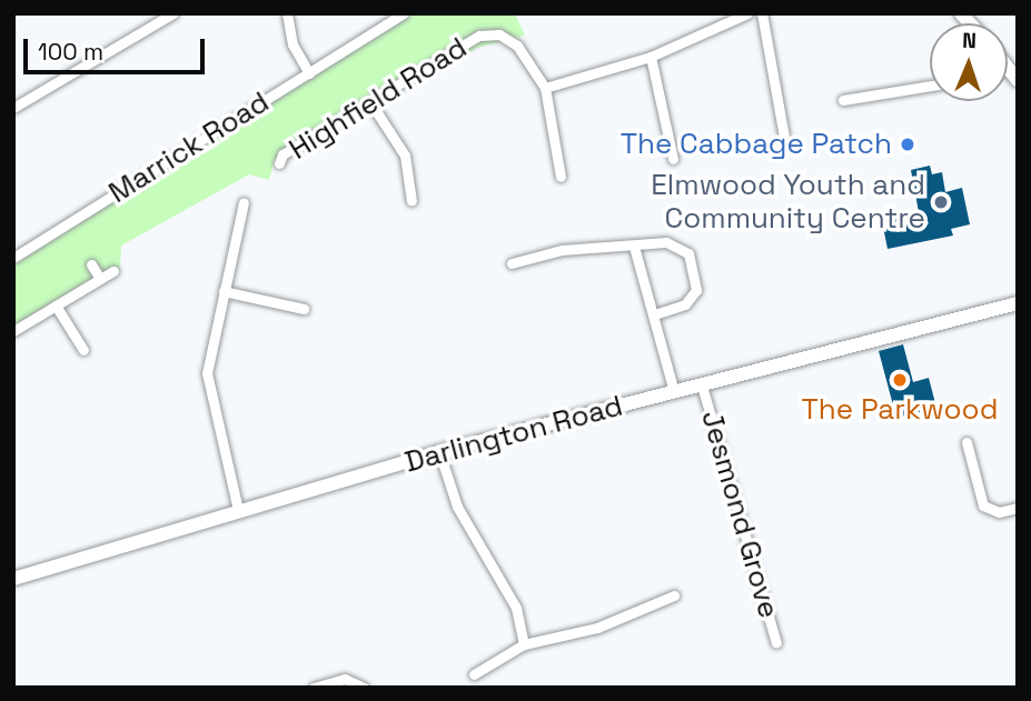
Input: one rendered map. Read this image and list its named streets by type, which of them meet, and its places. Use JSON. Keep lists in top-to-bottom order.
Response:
{
  "streets": {
    "street": [
      "Highfield Road",
      "Marrick Road",
      "Darlington Road",
      "Jesmond Grove"
    ]
  },
  "crossings": [
    ["Darlington Road", "Jesmond Grove"]
  ],
  "places": ["The Cabbage Patch", "Elmwood Youth and Community Centre", "The Parkwood"],
  "scale_bar": "100 m",
  "north": "top"
}
